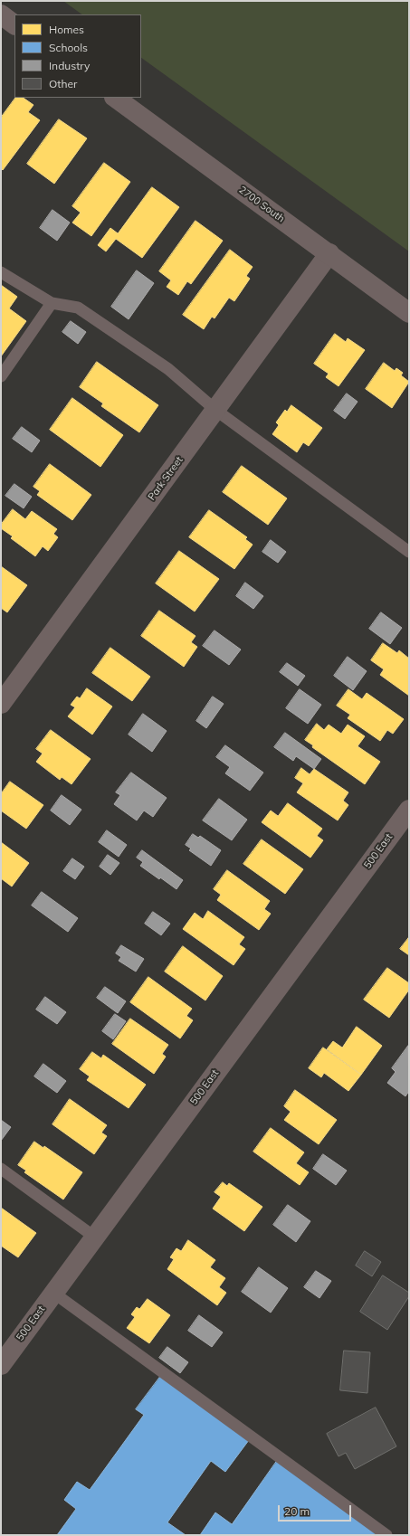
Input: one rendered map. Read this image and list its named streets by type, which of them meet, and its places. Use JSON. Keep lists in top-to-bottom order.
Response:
{
  "streets": {
    "street": ["2700 South", "Park Street", "500 East"]
  },
  "crossings": [
    ["2700 South", "Park Street"]
  ],
  "legend": [
    "Homes",
    "Schools",
    "Industry",
    "Other"
  ],
  "scale_bar": "20 m"
}
